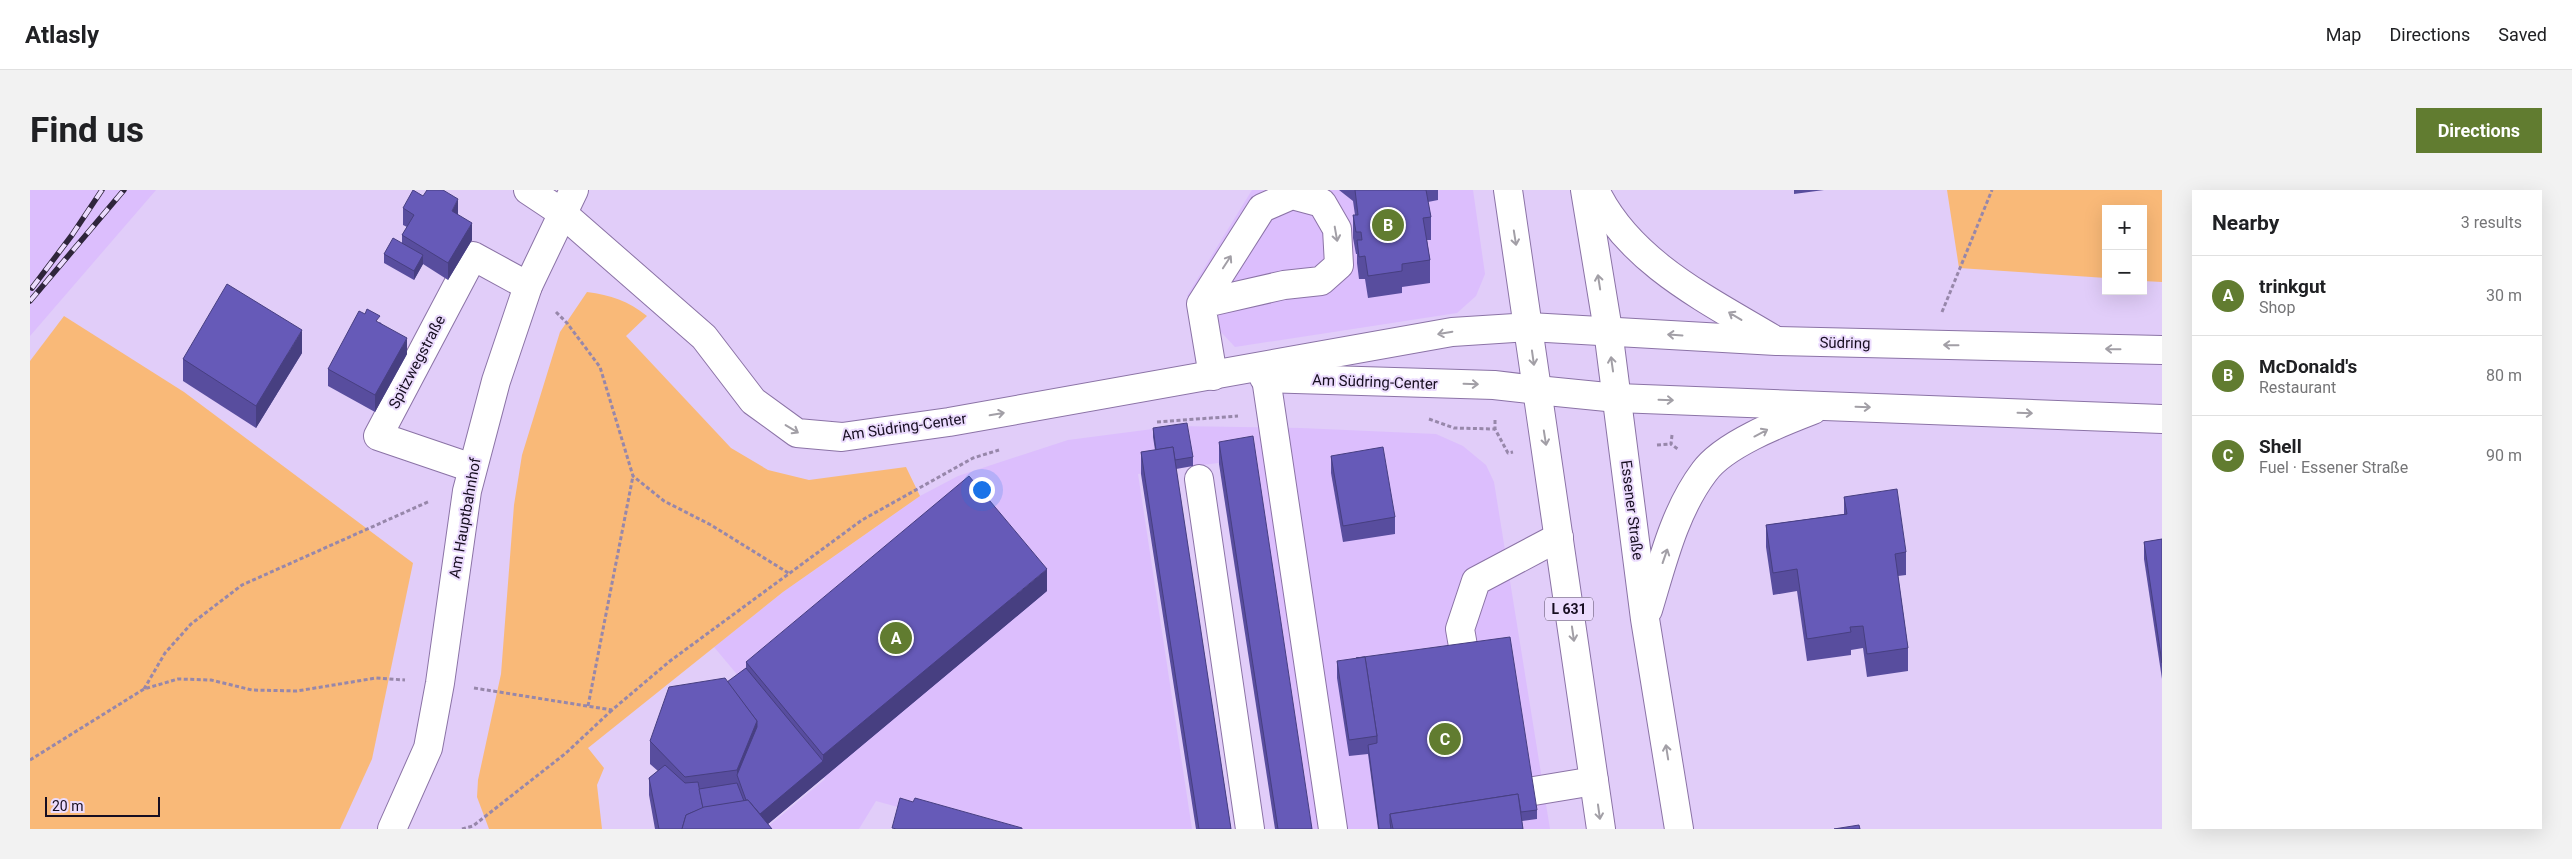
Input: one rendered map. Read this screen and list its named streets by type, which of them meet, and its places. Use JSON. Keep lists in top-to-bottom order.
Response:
{
  "streets": {
    "main road": [
      "Südring",
      "Spitzwegstraße",
      "Am Südring-Center",
      "Essener Straße",
      "Am Hauptbahnhof",
      "L 631"
    ]
  },
  "crossings": [
    ["Südring", "Am Südring-Center"],
    ["Südring", "Essener Straße"],
    ["Südring", "L 631"],
    ["Spitzwegstraße", "Am Hauptbahnhof"],
    ["Am Südring-Center", "Am Hauptbahnhof"],
    ["Am Südring-Center", "L 631"]
  ],
  "scale_bar": "20 m",
  "page": {
    "header": "Atlasly",
    "nav": ["Map", "Directions", "Saved"],
    "buttons": "Directions",
    "title": "Find us",
    "heading": ["Nearby", "3 results"],
    "map_buttons": ["+", "−"],
    "pins": ["B", "A", "C"],
    "list": [
      {
        "mark": "A",
        "name": "trinkgut",
        "note": "Shop",
        "value": "30 m"
      },
      {
        "mark": "B",
        "name": "McDonald's",
        "note": "Restaurant",
        "value": "80 m"
      },
      {
        "mark": "C",
        "name": "Shell",
        "note": "Fuel · Essener Straße",
        "value": "90 m"
      }
    ],
    "scale": "20 m"
  }
}
